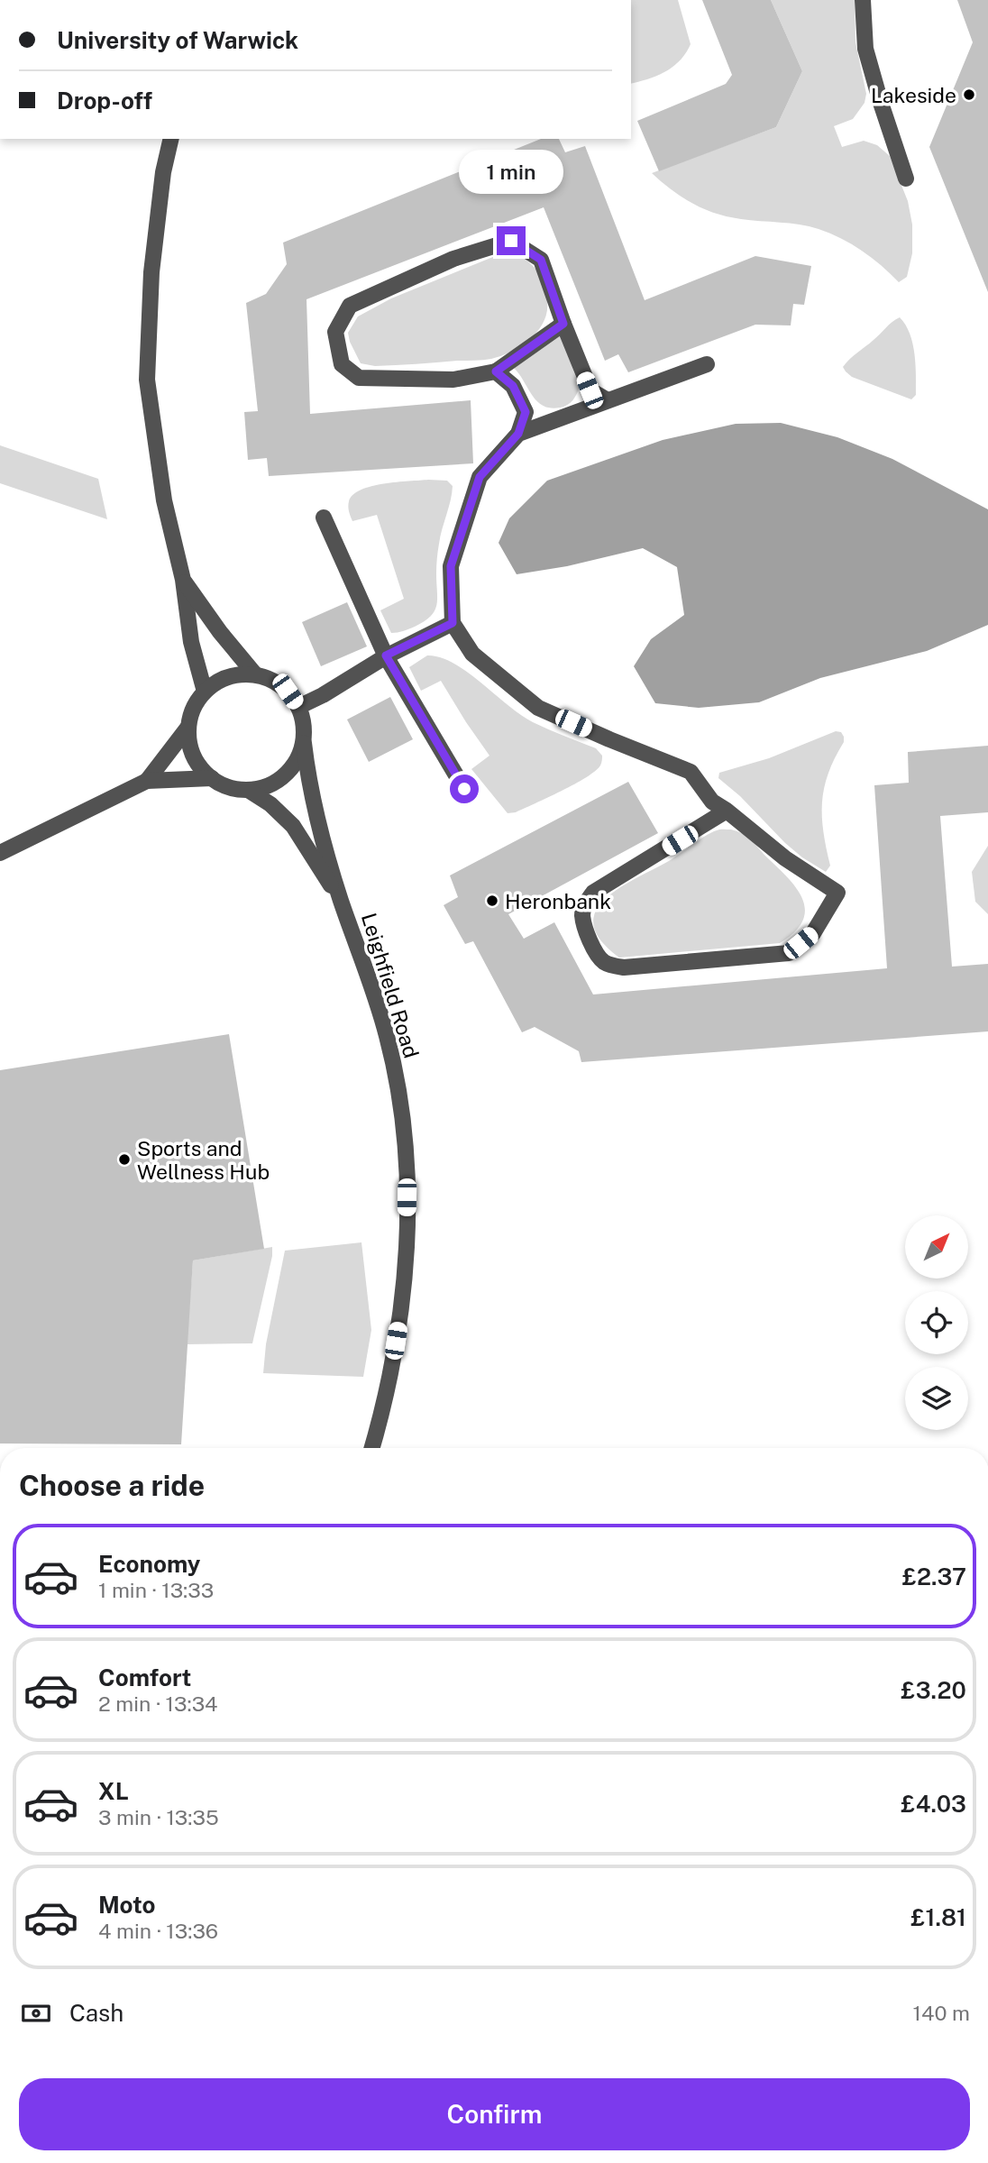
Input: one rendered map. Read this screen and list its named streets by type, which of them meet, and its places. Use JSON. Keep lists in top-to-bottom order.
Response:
{
  "streets": {
    "lane": ["Leighfield Road"]
  },
  "places": ["Lakeside", "Heronbank", "Sports and Wellness Hub"],
  "north": "top right",
  "page": {
    "banner": ["University of Warwick", "Drop-off"],
    "bubble": "1 min",
    "heading": "Choose a ride",
    "list": [
      {
        "name": "Economy",
        "note": "1 min · 13:33",
        "value": "£2.37"
      },
      {
        "name": "Comfort",
        "note": "2 min · 13:34",
        "value": "£3.20"
      },
      {
        "name": "XL",
        "note": "3 min · 13:35",
        "value": "£4.03"
      },
      {
        "name": "Moto",
        "note": "4 min · 13:36",
        "value": "£1.81"
      }
    ],
    "pay": ["Cash", "140 m"],
    "buttons": "Confirm"
  }
}
